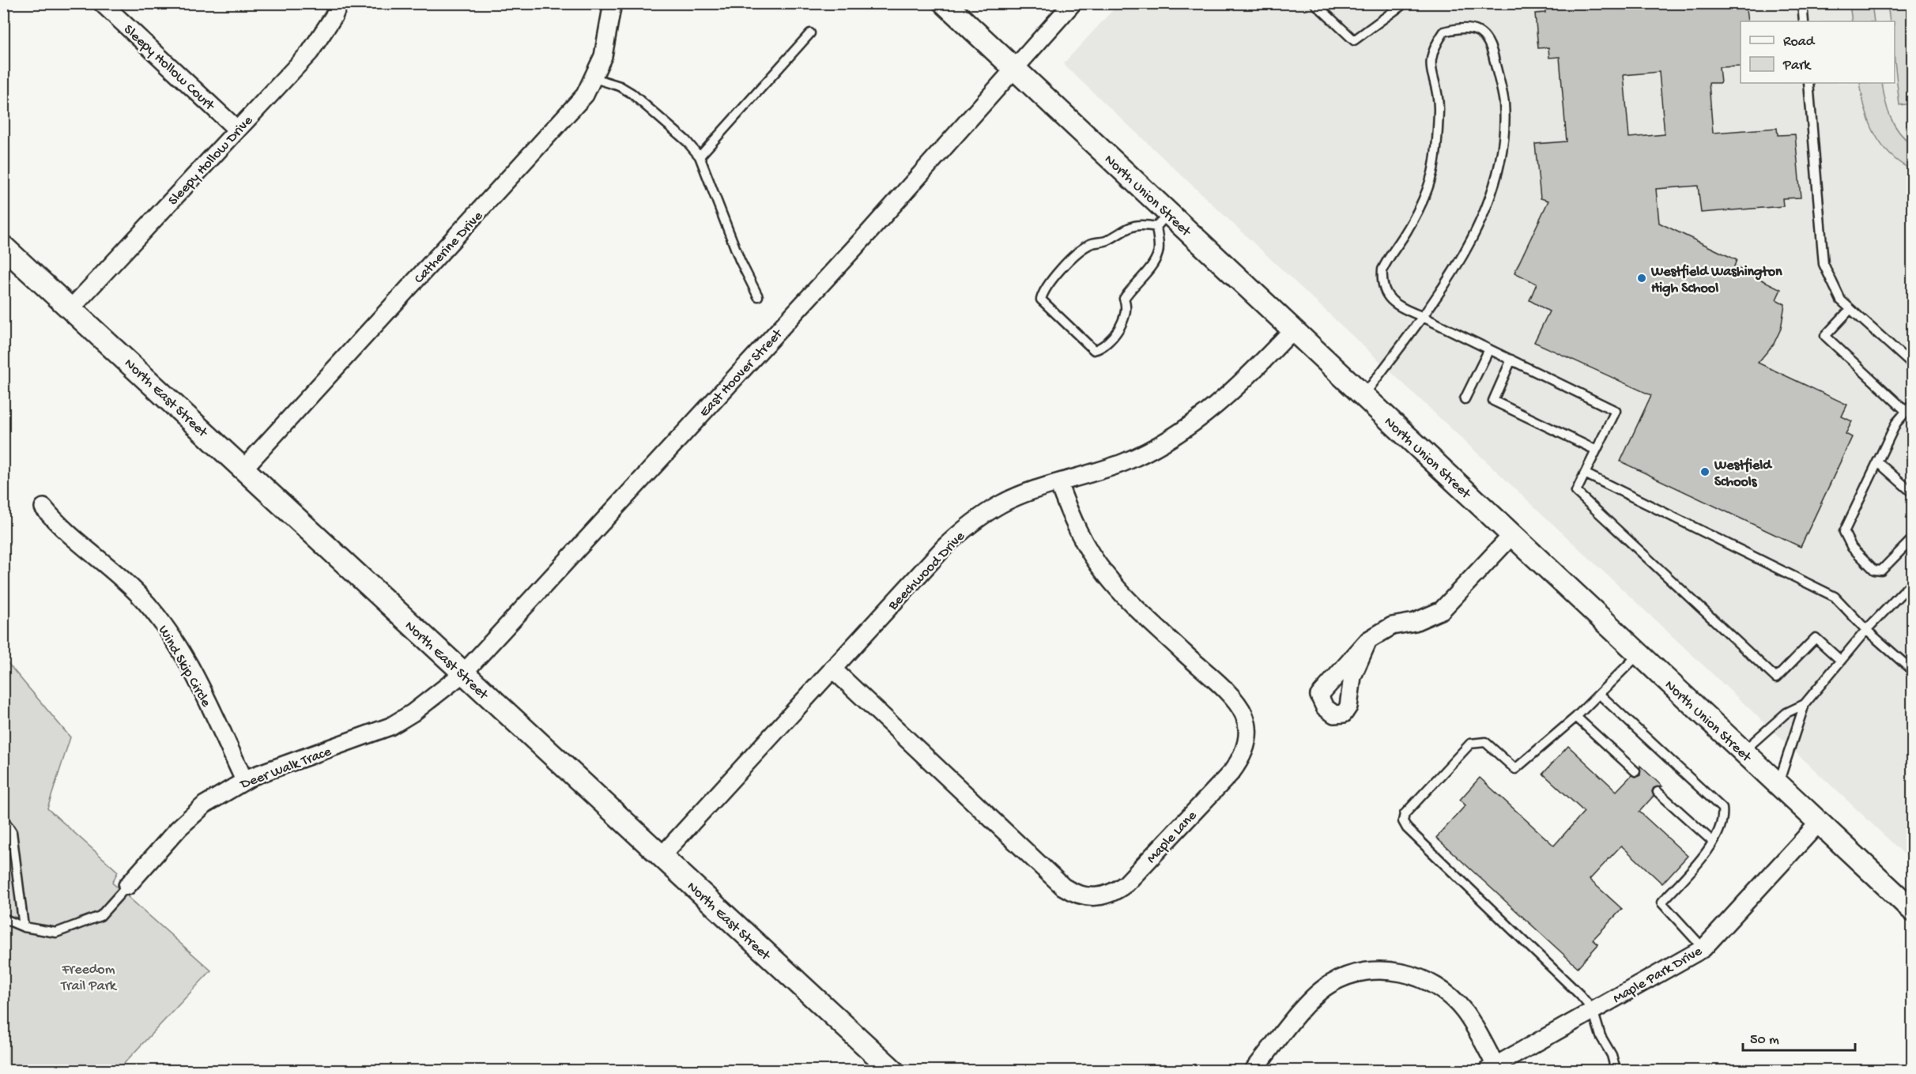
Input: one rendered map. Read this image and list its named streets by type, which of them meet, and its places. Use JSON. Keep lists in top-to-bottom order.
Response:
{
  "streets": {
    "street": [
      "Sleepy Hollow Court",
      "Sleepy Hollow Drive",
      "North Union Street",
      "Catherine Drive",
      "East Hoover Street",
      "North East Street",
      "Beechwood Drive",
      "Wind Skip Circle",
      "Deer Walk Trace",
      "Maple Lane",
      "Maple Park Drive"
    ]
  },
  "crossings": [
    ["Sleepy Hollow Court", "Sleepy Hollow Drive"],
    ["Sleepy Hollow Drive", "North East Street"],
    ["North Union Street", "East Hoover Street"],
    ["North Union Street", "Beechwood Drive"],
    ["North Union Street", "Maple Park Drive"],
    ["Catherine Drive", "North East Street"],
    ["East Hoover Street", "North East Street"],
    ["East Hoover Street", "Deer Walk Trace"],
    ["North East Street", "Beechwood Drive"],
    ["North East Street", "Deer Walk Trace"],
    ["Beechwood Drive", "Maple Lane"],
    ["Wind Skip Circle", "Deer Walk Trace"]
  ],
  "parks": ["Freedom Trail Park"],
  "places": ["Westfield Washington High School", "Westfield Schools"],
  "legend": ["Road", "Park"],
  "scale_bar": "50 m"
}
